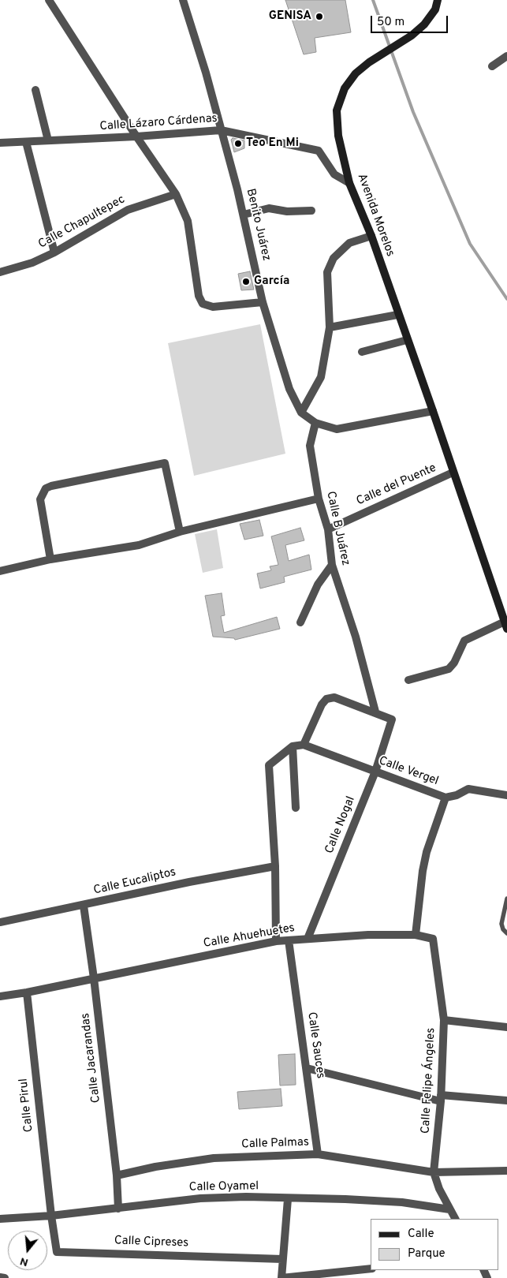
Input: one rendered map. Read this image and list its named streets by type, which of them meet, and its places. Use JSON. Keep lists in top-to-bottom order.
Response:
{
  "streets": {
    "main road": ["Avenida Morelos"],
    "street": [
      "Calle Lázaro Cárdenas",
      "Calle Chapultepec",
      "Benito Juárez",
      "Calle del Puente",
      "Calle B Juárez",
      "Calle Vergel",
      "Calle Nogal",
      "Calle Eucaliptos",
      "Calle Ahuehuetes",
      "Calle Sauces",
      "Calle Jacarandas",
      "Calle Felipe Ángeles",
      "Calle Pirul",
      "Calle Palmas",
      "Calle Oyamel",
      "Calle Cipreses"
    ]
  },
  "crossings": [
    ["Calle Lázaro Cárdenas", "Avenida Morelos"],
    ["Calle Lázaro Cárdenas", "Benito Juárez"],
    ["Avenida Morelos", "Benito Juárez"],
    ["Avenida Morelos", "Calle del Puente"],
    ["Benito Juárez", "Calle B Juárez"],
    ["Calle del Puente", "Calle B Juárez"],
    ["Calle B Juárez", "Calle Nogal"],
    ["Calle Vergel", "Calle Nogal"],
    ["Calle Nogal", "Calle Ahuehuetes"],
    ["Calle Eucaliptos", "Calle Jacarandas"],
    ["Calle Ahuehuetes", "Calle Sauces"],
    ["Calle Ahuehuetes", "Calle Jacarandas"],
    ["Calle Ahuehuetes", "Calle Felipe Ángeles"],
    ["Calle Ahuehuetes", "Calle Pirul"],
    ["Calle Sauces", "Calle Palmas"],
    ["Calle Jacarandas", "Calle Palmas"],
    ["Calle Jacarandas", "Calle Oyamel"],
    ["Calle Felipe Ángeles", "Calle Palmas"],
    ["Calle Felipe Ángeles", "Calle Oyamel"],
    ["Calle Pirul", "Calle Oyamel"],
    ["Calle Pirul", "Calle Cipreses"],
    ["Calle Oyamel", "Calle Cipreses"]
  ],
  "places": ["GENISA", "Teo En Mi", "García"],
  "legend": ["Calle", "Parque"],
  "scale_bar": "50 m",
  "north": "bottom"
}
